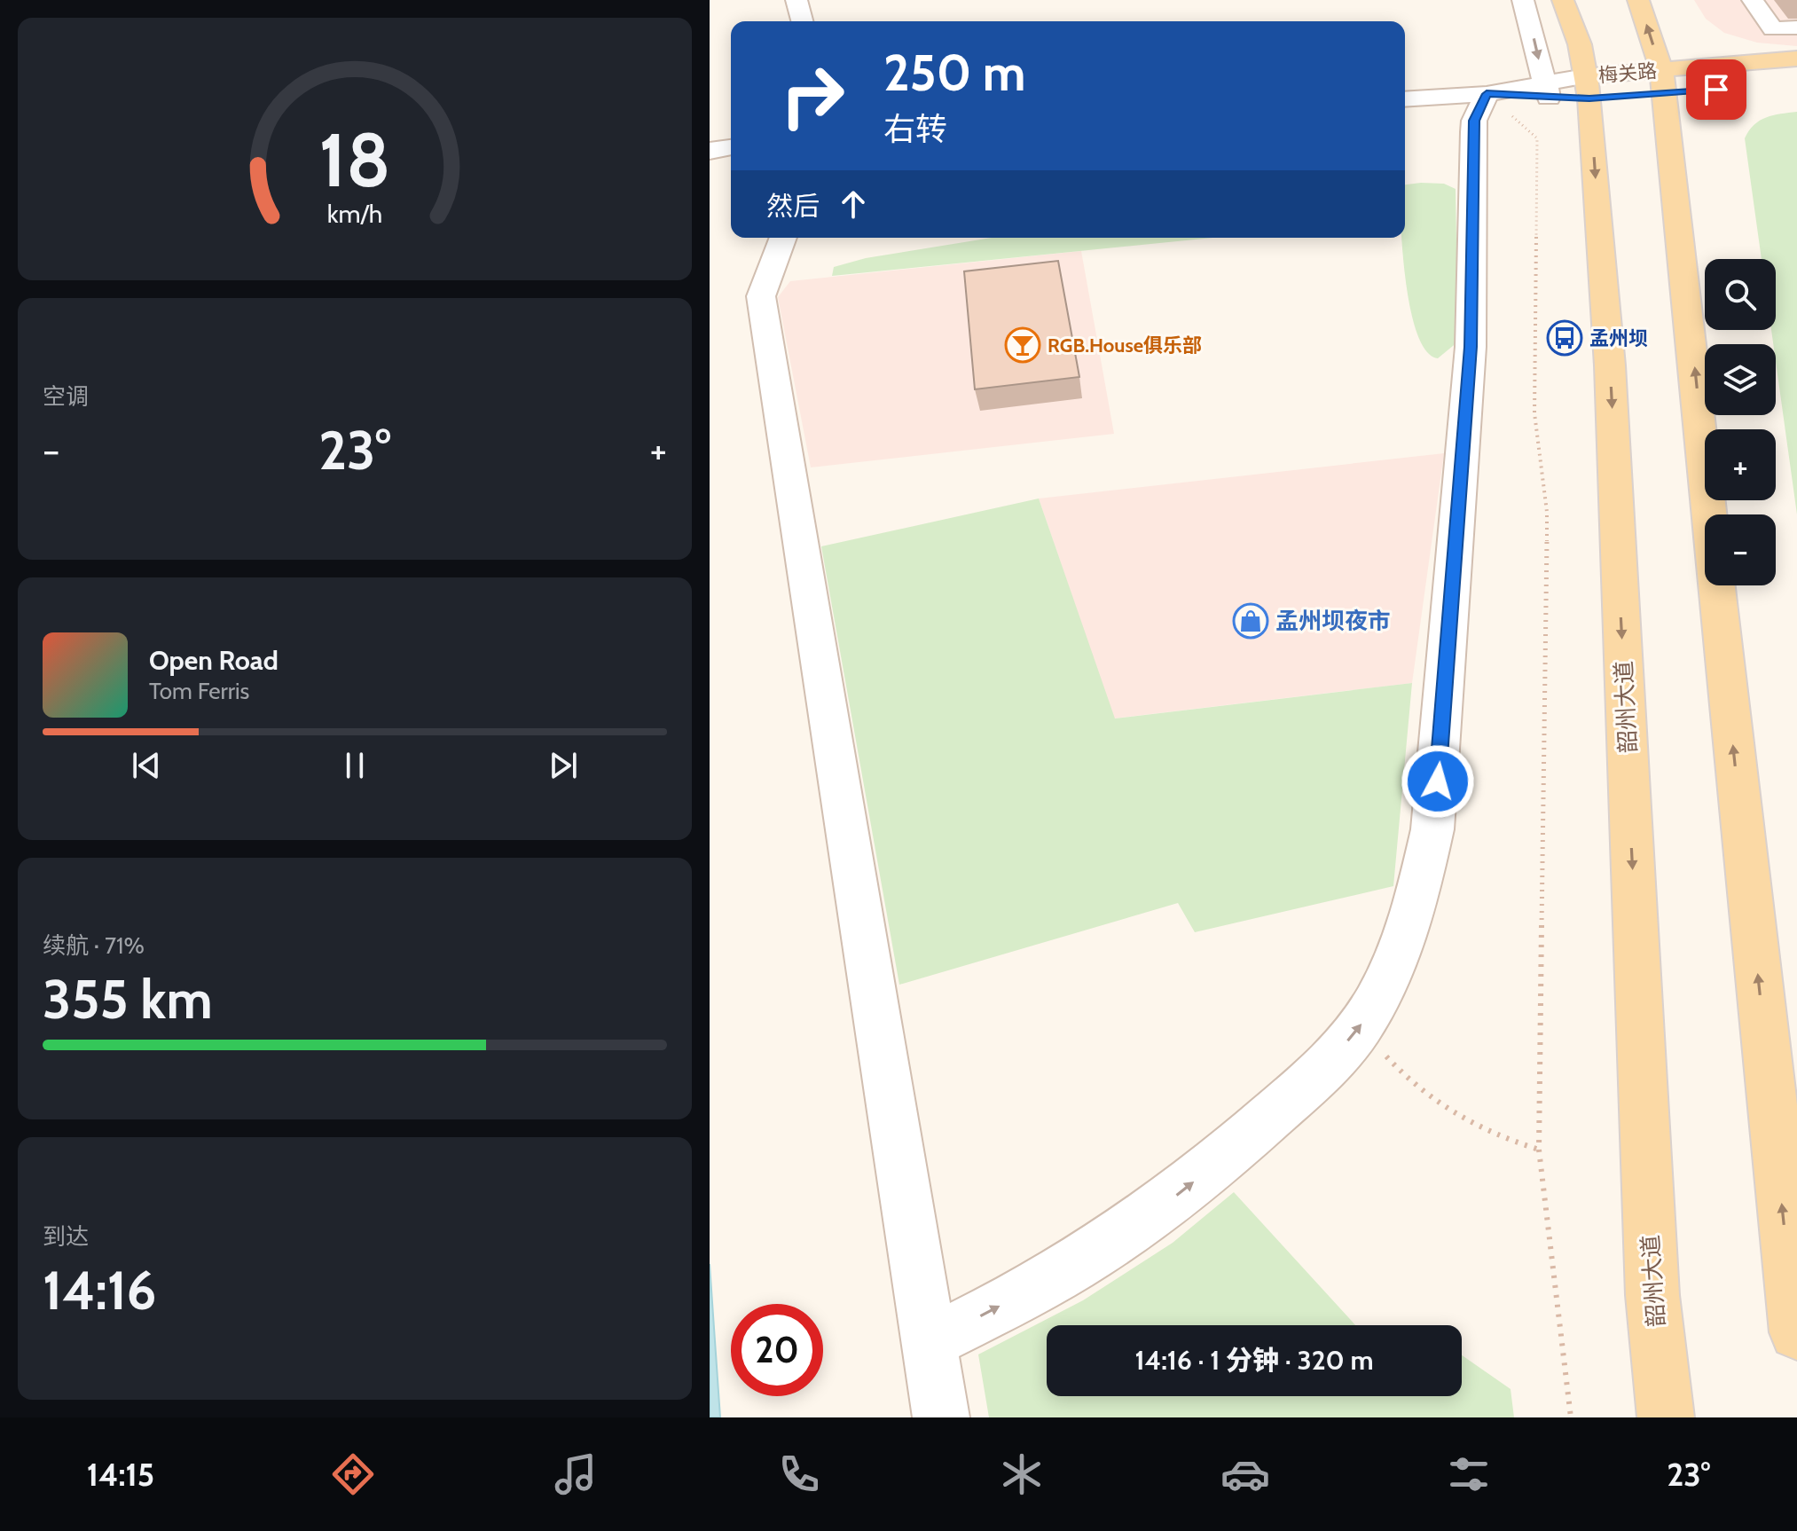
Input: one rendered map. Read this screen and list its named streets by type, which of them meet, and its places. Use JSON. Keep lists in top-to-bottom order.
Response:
{
  "streets": {
    "main road": ["梅关路", "韶州大道"]
  },
  "crossings": [
    ["梅关路", "韶州大道"]
  ],
  "places": {
    "bus stop": ["孟州坝"],
    "bar": ["RGB.House俱乐部"],
    "shop": ["孟州坝夜市"]
  },
  "page": {
    "turn": ["250 m", "右转"],
    "then": "然后",
    "map_buttons": ["+", "−"],
    "tile": [
      "空调",
      ["续航 · 71%", "355 km"],
      ["到达", "14:16"]
    ],
    "heat": ["−", "23°", "+"],
    "song": ["Open Road", "Tom Ferris"],
    "limit": "20",
    "trip": "14:16 · 1 分钟 · 320 m",
    "tabs": ["14:15", "23°"],
    "gauge": ["18", "km/h"]
  }
}
